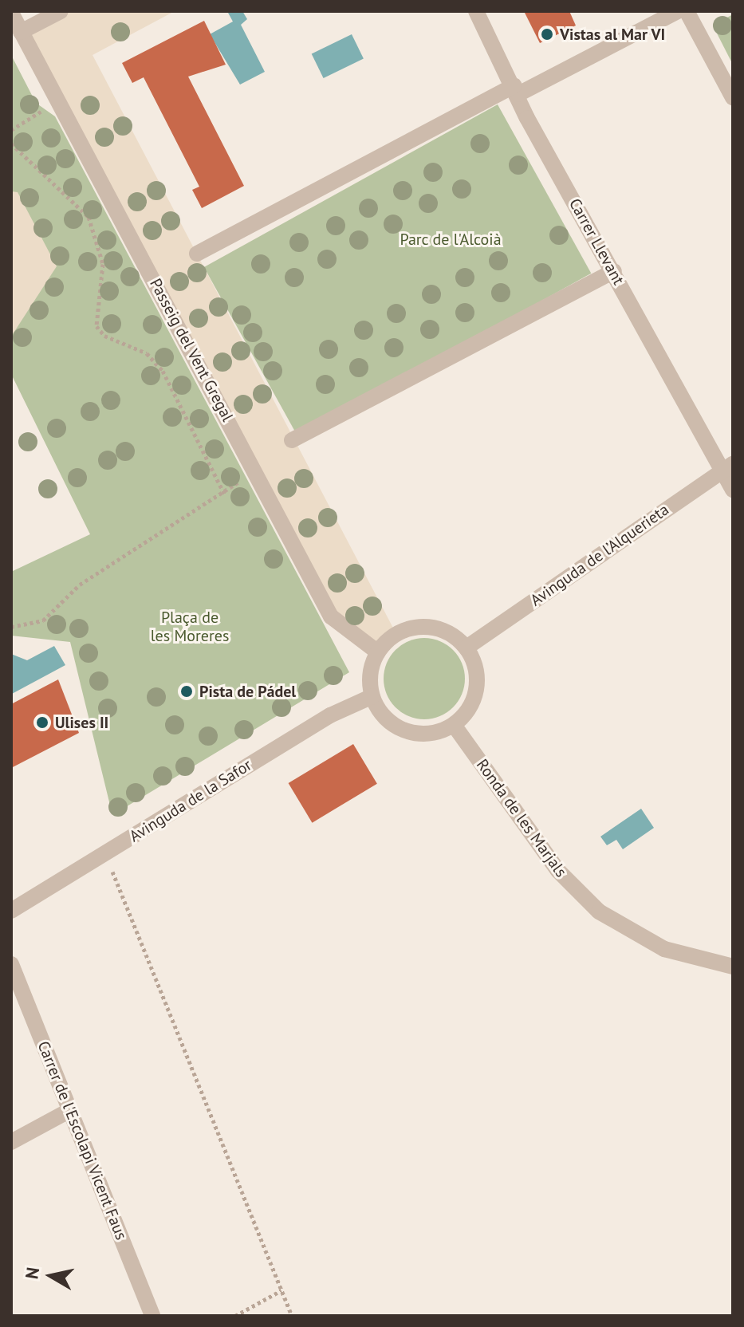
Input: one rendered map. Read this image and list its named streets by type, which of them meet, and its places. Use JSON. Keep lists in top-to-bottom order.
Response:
{
  "streets": {
    "street": [
      "Carrer Llevant",
      "Passeig del Vent Gregal",
      "Avinguda de l’Alquerieta",
      "Avinguda de la Safor",
      "Ronda de les Marjals",
      "Carrer de l'Escolapi Vicent Faus"
    ]
  },
  "crossings": [
    ["Carrer Llevant", "Avinguda de l’Alquerieta"],
    ["Passeig del Vent Gregal", "Avinguda de l’Alquerieta"],
    ["Passeig del Vent Gregal", "Avinguda de la Safor"],
    ["Passeig del Vent Gregal", "Ronda de les Marjals"],
    ["Avinguda de l’Alquerieta", "Avinguda de la Safor"],
    ["Avinguda de l’Alquerieta", "Ronda de les Marjals"],
    ["Avinguda de la Safor", "Ronda de les Marjals"]
  ],
  "parks": ["Parc de l'Alcoià", "Plaça de les Moreres"],
  "places": ["Vistas al Mar VI", "Pista de Pádel", "Ulises II"],
  "north": "left"
}
